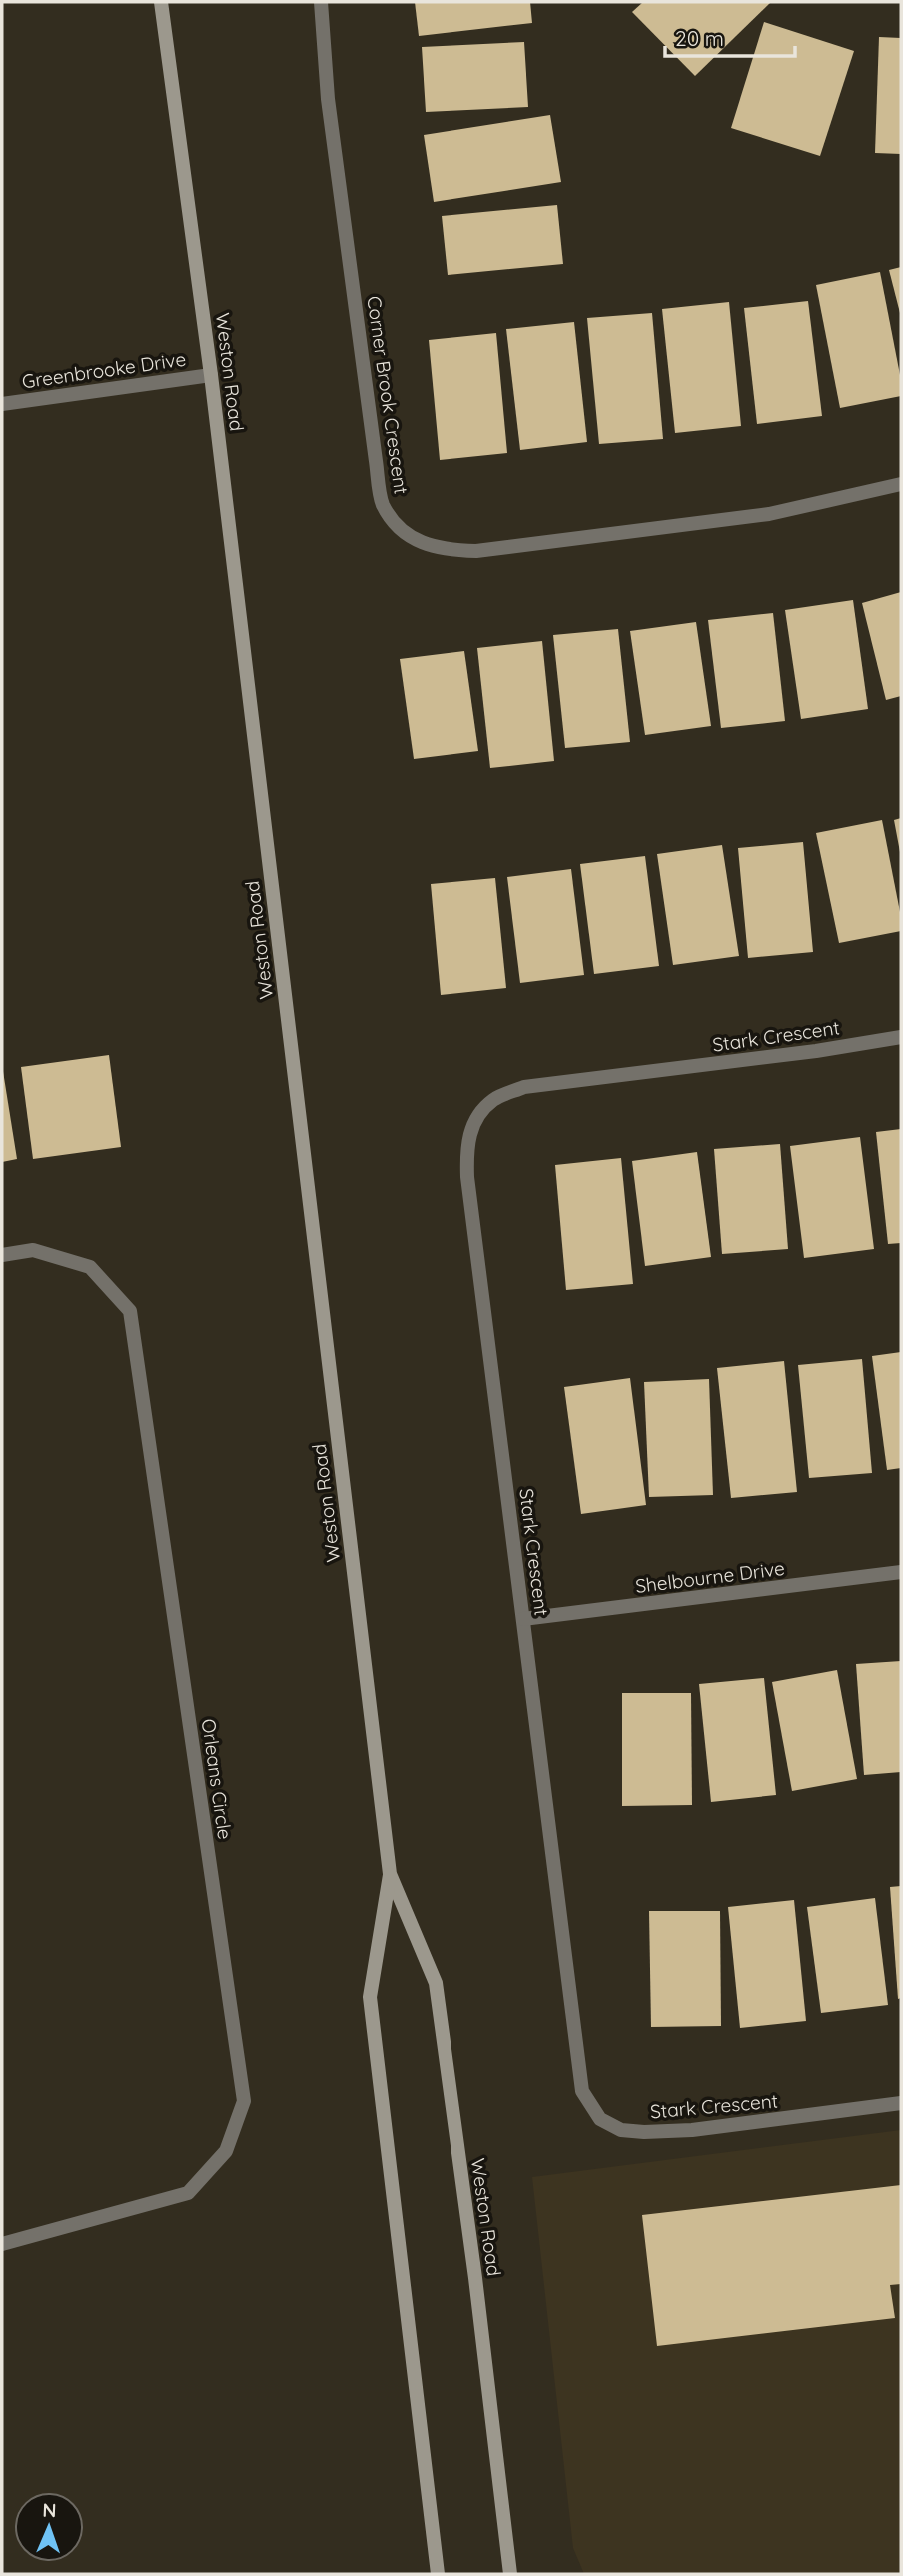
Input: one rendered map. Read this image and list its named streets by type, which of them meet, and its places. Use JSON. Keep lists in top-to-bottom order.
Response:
{
  "streets": {
    "main road": ["Weston Road"],
    "street": [
      "Greenbrooke Drive",
      "Corner Brook Crescent",
      "Stark Crescent",
      "Shelbourne Drive",
      "Orleans Circle"
    ]
  },
  "crossings": [
    ["Greenbrooke Drive", "Weston Road"],
    ["Stark Crescent", "Shelbourne Drive"]
  ],
  "scale_bar": "20 m",
  "north": "top"
}
